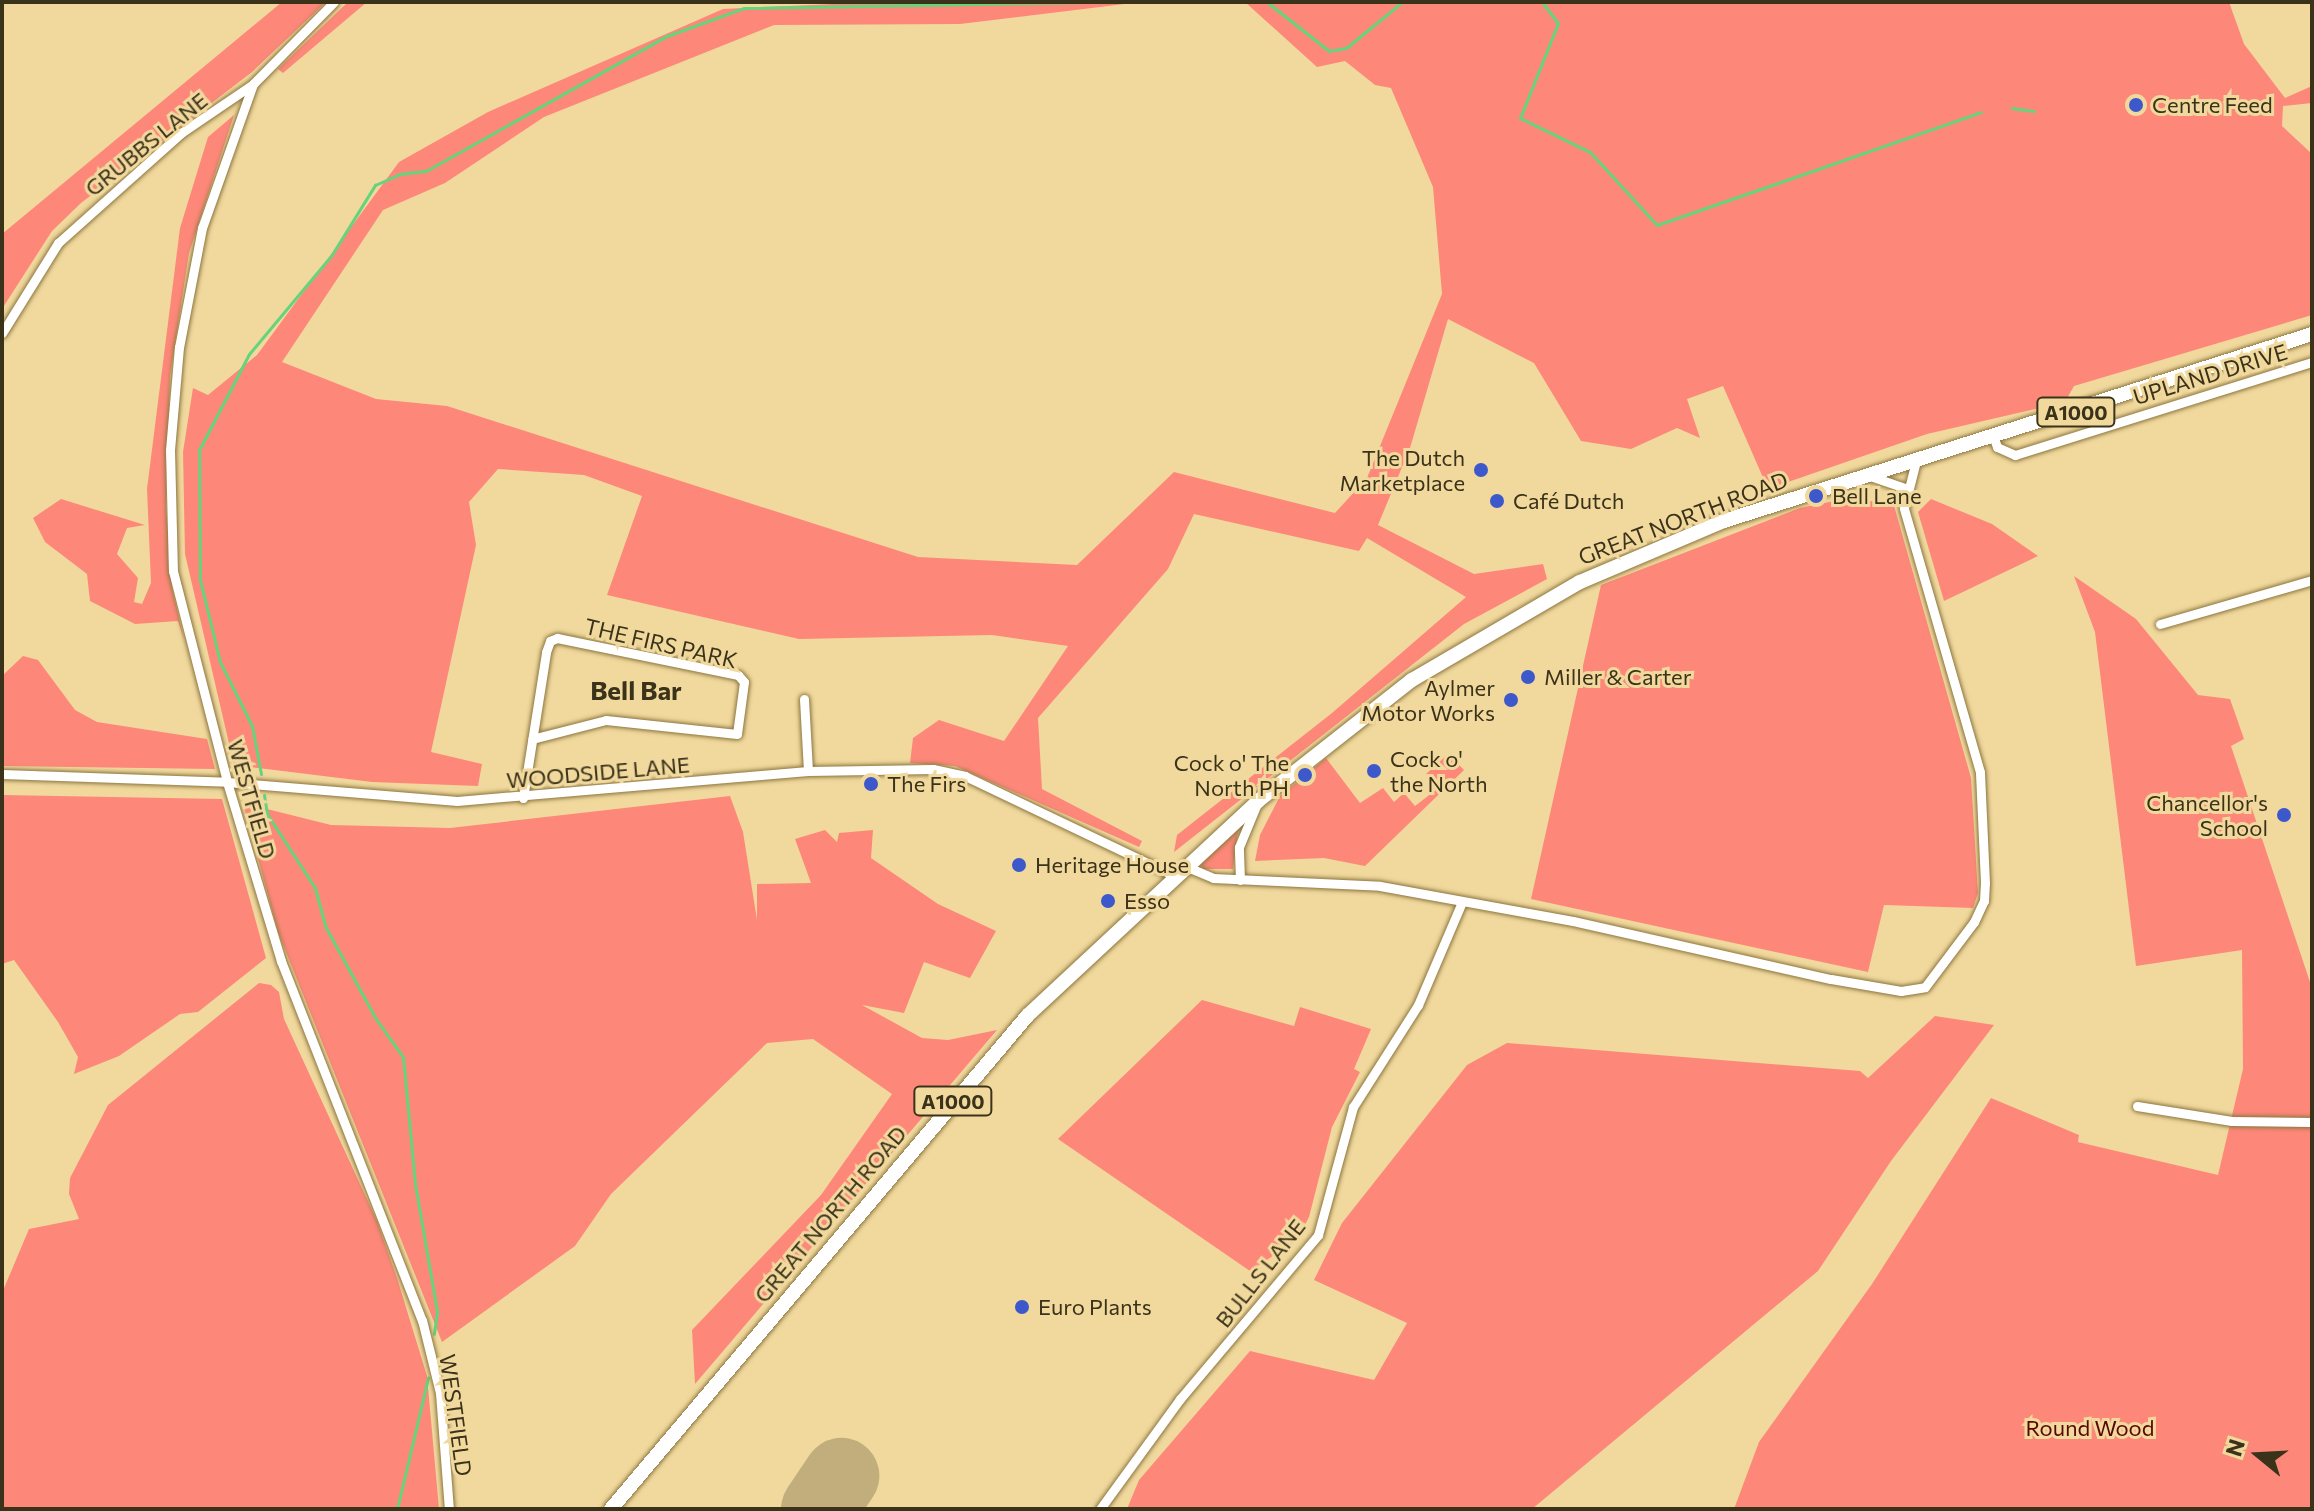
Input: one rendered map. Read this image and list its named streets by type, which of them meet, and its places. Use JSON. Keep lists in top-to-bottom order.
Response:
{
  "streets": {
    "main road": ["A1000", "GREAT NORTH ROAD"],
    "street": [
      "GRUBBS LANE",
      "UPLAND DRIVE",
      "THE FIRS PARK",
      "WOODSIDE LANE",
      "WESTFIELD",
      "BULLS LANE"
    ]
  },
  "crossings": [
    ["GRUBBS LANE", "WESTFIELD"],
    ["UPLAND DRIVE", "GREAT NORTH ROAD"],
    ["GREAT NORTH ROAD", "WOODSIDE LANE"],
    ["THE FIRS PARK", "WOODSIDE LANE"],
    ["WOODSIDE LANE", "WESTFIELD"]
  ],
  "districts": ["Bell Bar"],
  "parks": ["Round Wood"],
  "places": [
    "Centre Feed",
    "The Dutch Marketplace",
    "Bell Lane",
    "Café Dutch",
    "Miller & Carter",
    "Aylmer Motor Works",
    "Cock o' the North",
    "Cock o' The North PH",
    "The Firs",
    "Chancellor's School",
    "Heritage House",
    "Esso",
    "Euro Plants"
  ],
  "north": "left"
}
